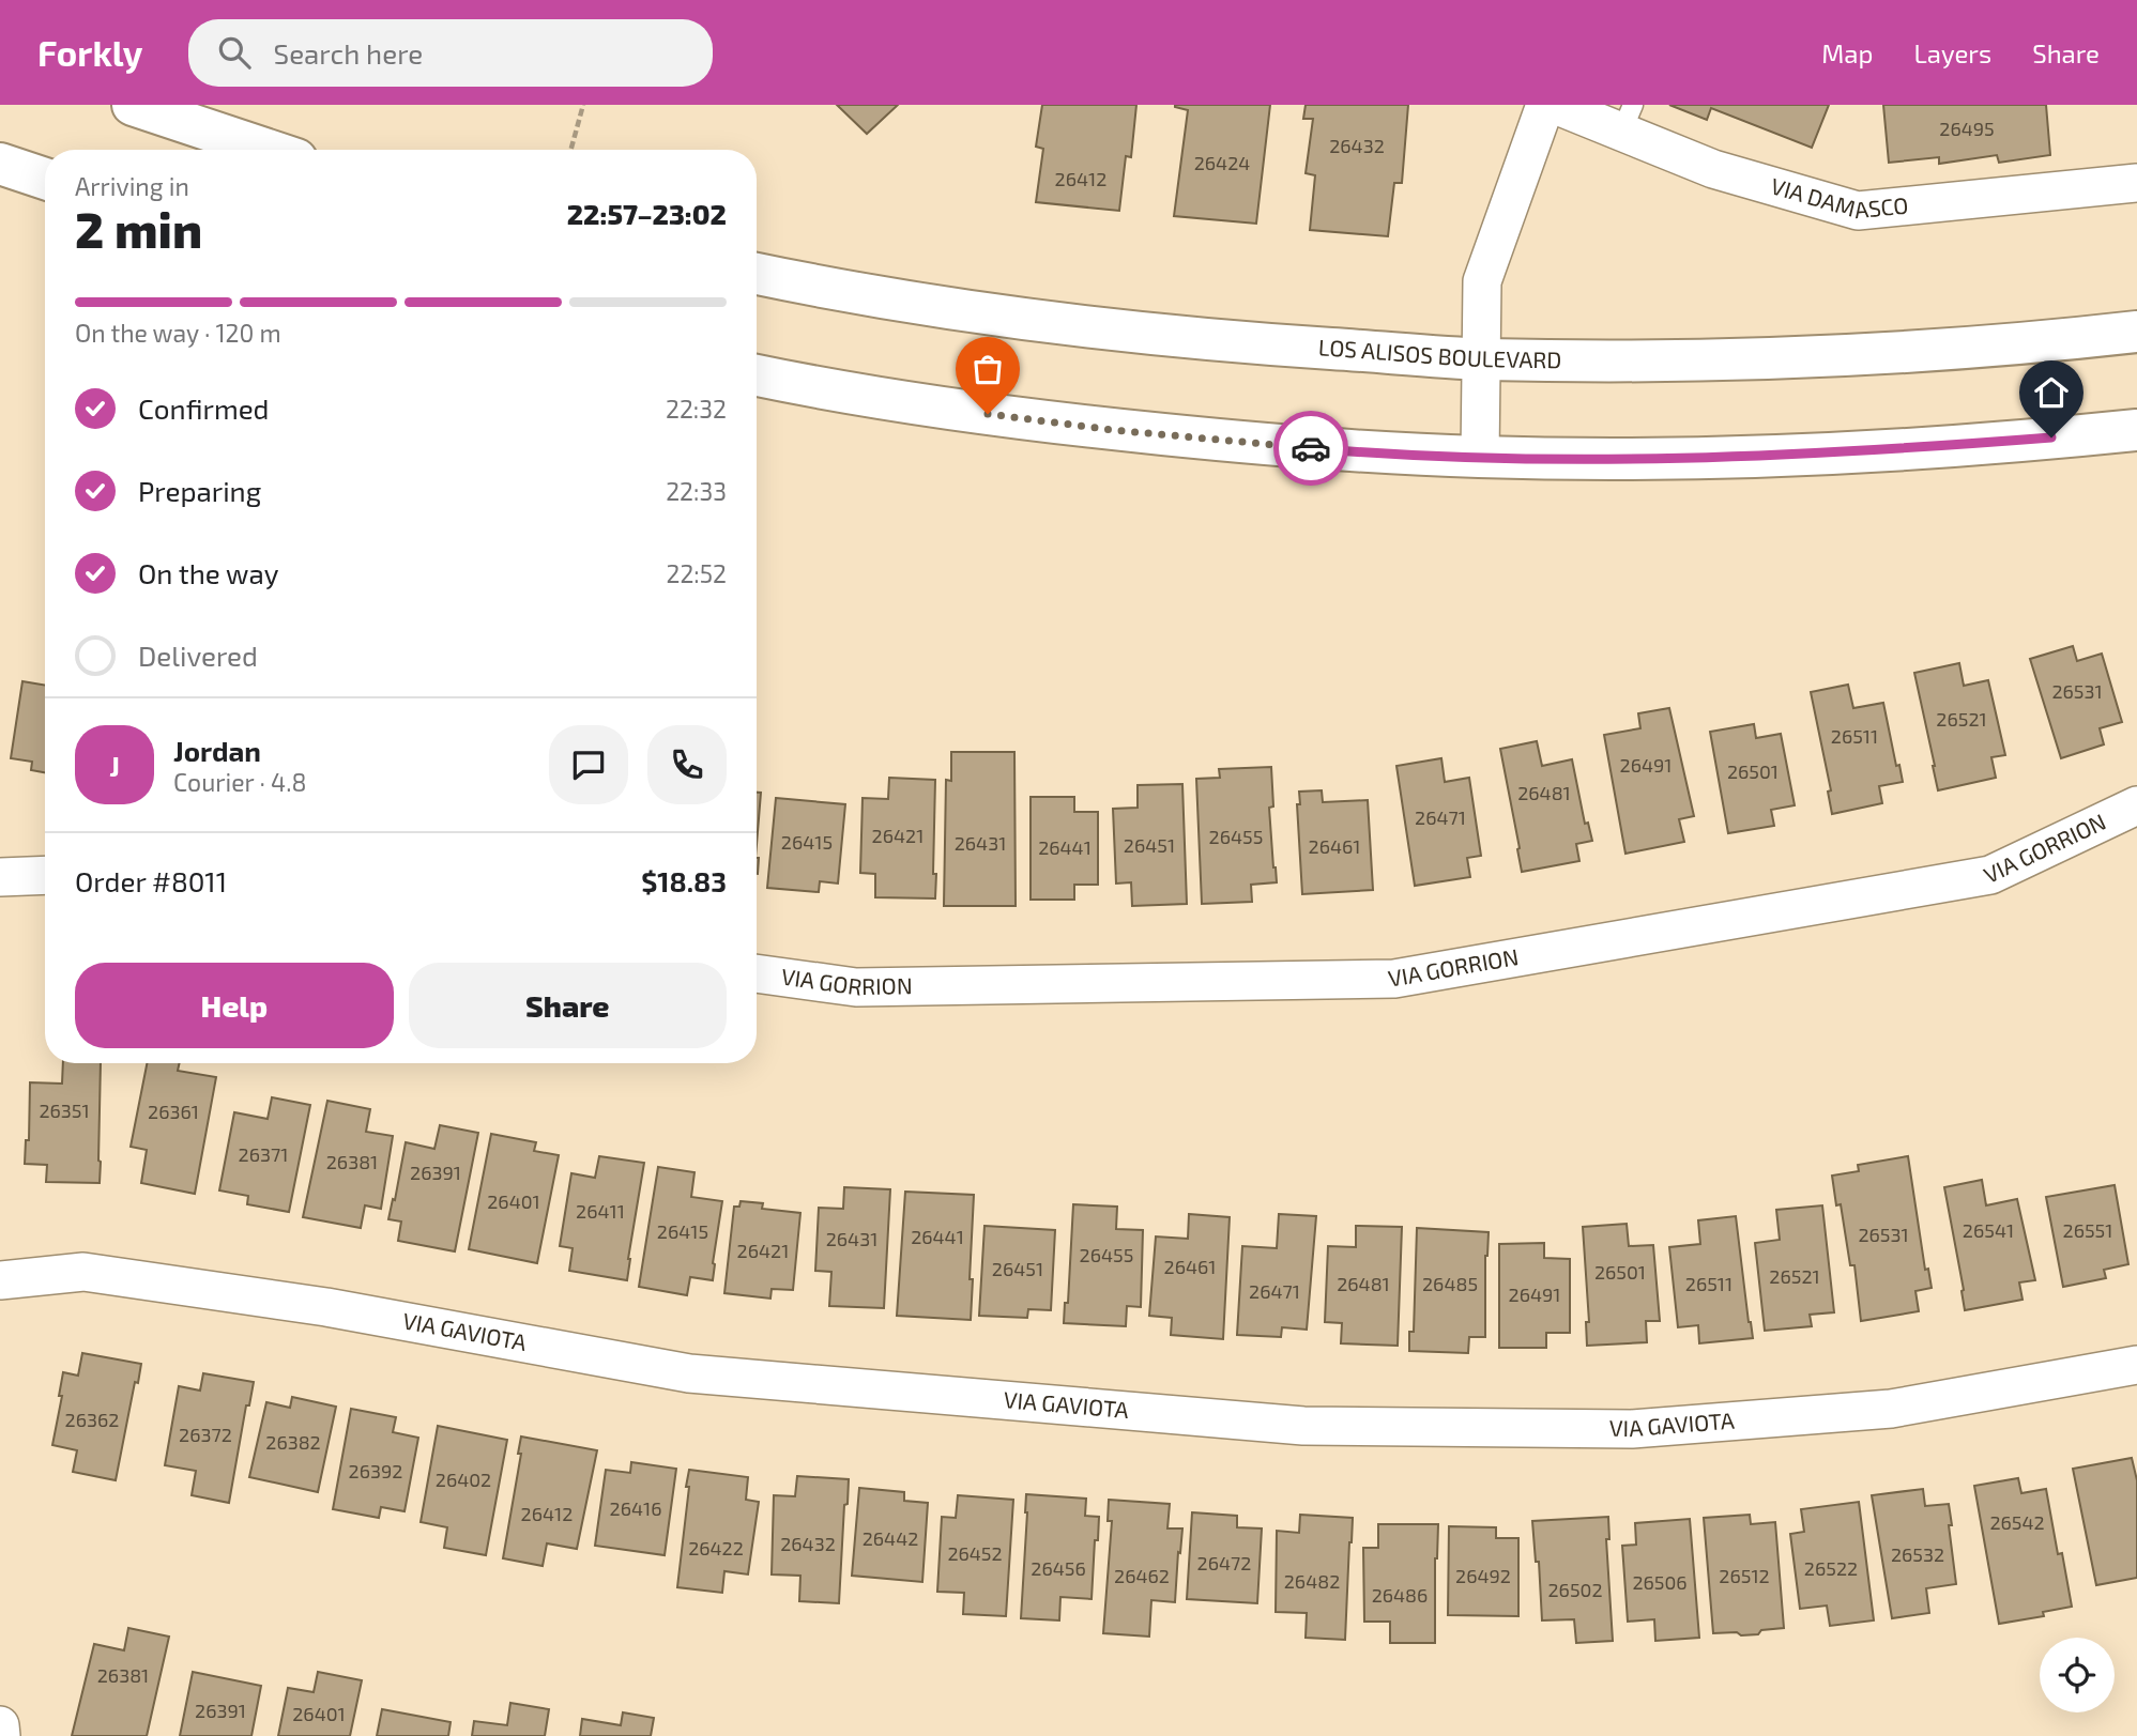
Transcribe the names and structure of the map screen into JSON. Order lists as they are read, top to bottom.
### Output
{
  "streets": {
    "main road": ["LOS ALISOS BOULEVARD"],
    "street": ["VIA DAMASCO", "VIA GORRION", "VIA GAVIOTA"]
  },
  "house_numbers": [
    "26495",
    "26432",
    "26424",
    "26412",
    "26531",
    "26521",
    "26511",
    "26491",
    "26501",
    "26481",
    "26471",
    "26421",
    "26455",
    "26415",
    "26431",
    "26451",
    "26461",
    "26441",
    "26351",
    "26361",
    "26371",
    "26381",
    "26391",
    "26401",
    "26411",
    "26541",
    "26551",
    "26415",
    "26531",
    "26441",
    "26431",
    "26421",
    "26455",
    "26461",
    "26451",
    "26501",
    "26521",
    "26481",
    "26485",
    "26511",
    "26471",
    "26491",
    "26362",
    "26372",
    "26382",
    "26392",
    "26402",
    "26416",
    "26412",
    "26542",
    "26442",
    "26432",
    "26422",
    "26452",
    "26532",
    "26472",
    "26456",
    "26522",
    "26462",
    "26492",
    "26512",
    "26482",
    "26506",
    "26502",
    "26486",
    "26381",
    "26391",
    "26401"
  ],
  "page": {
    "header": "Forkly",
    "search": "Search here",
    "nav": ["Map", "Layers", "Share"],
    "heading": ["2 min", "Arriving in", "22:57–23:02"],
    "panel": [
      "Jordan",
      "Courier · 4.8",
      "Order #8011",
      "$18.83"
    ],
    "bar": "On the way · 120 m",
    "list": [
      ["Confirmed", "22:32"],
      ["Preparing", "22:33"],
      ["On the way", "22:52"],
      "Delivered"
    ],
    "round": "J",
    "buttons": ["Help", "Share"]
  }
}
